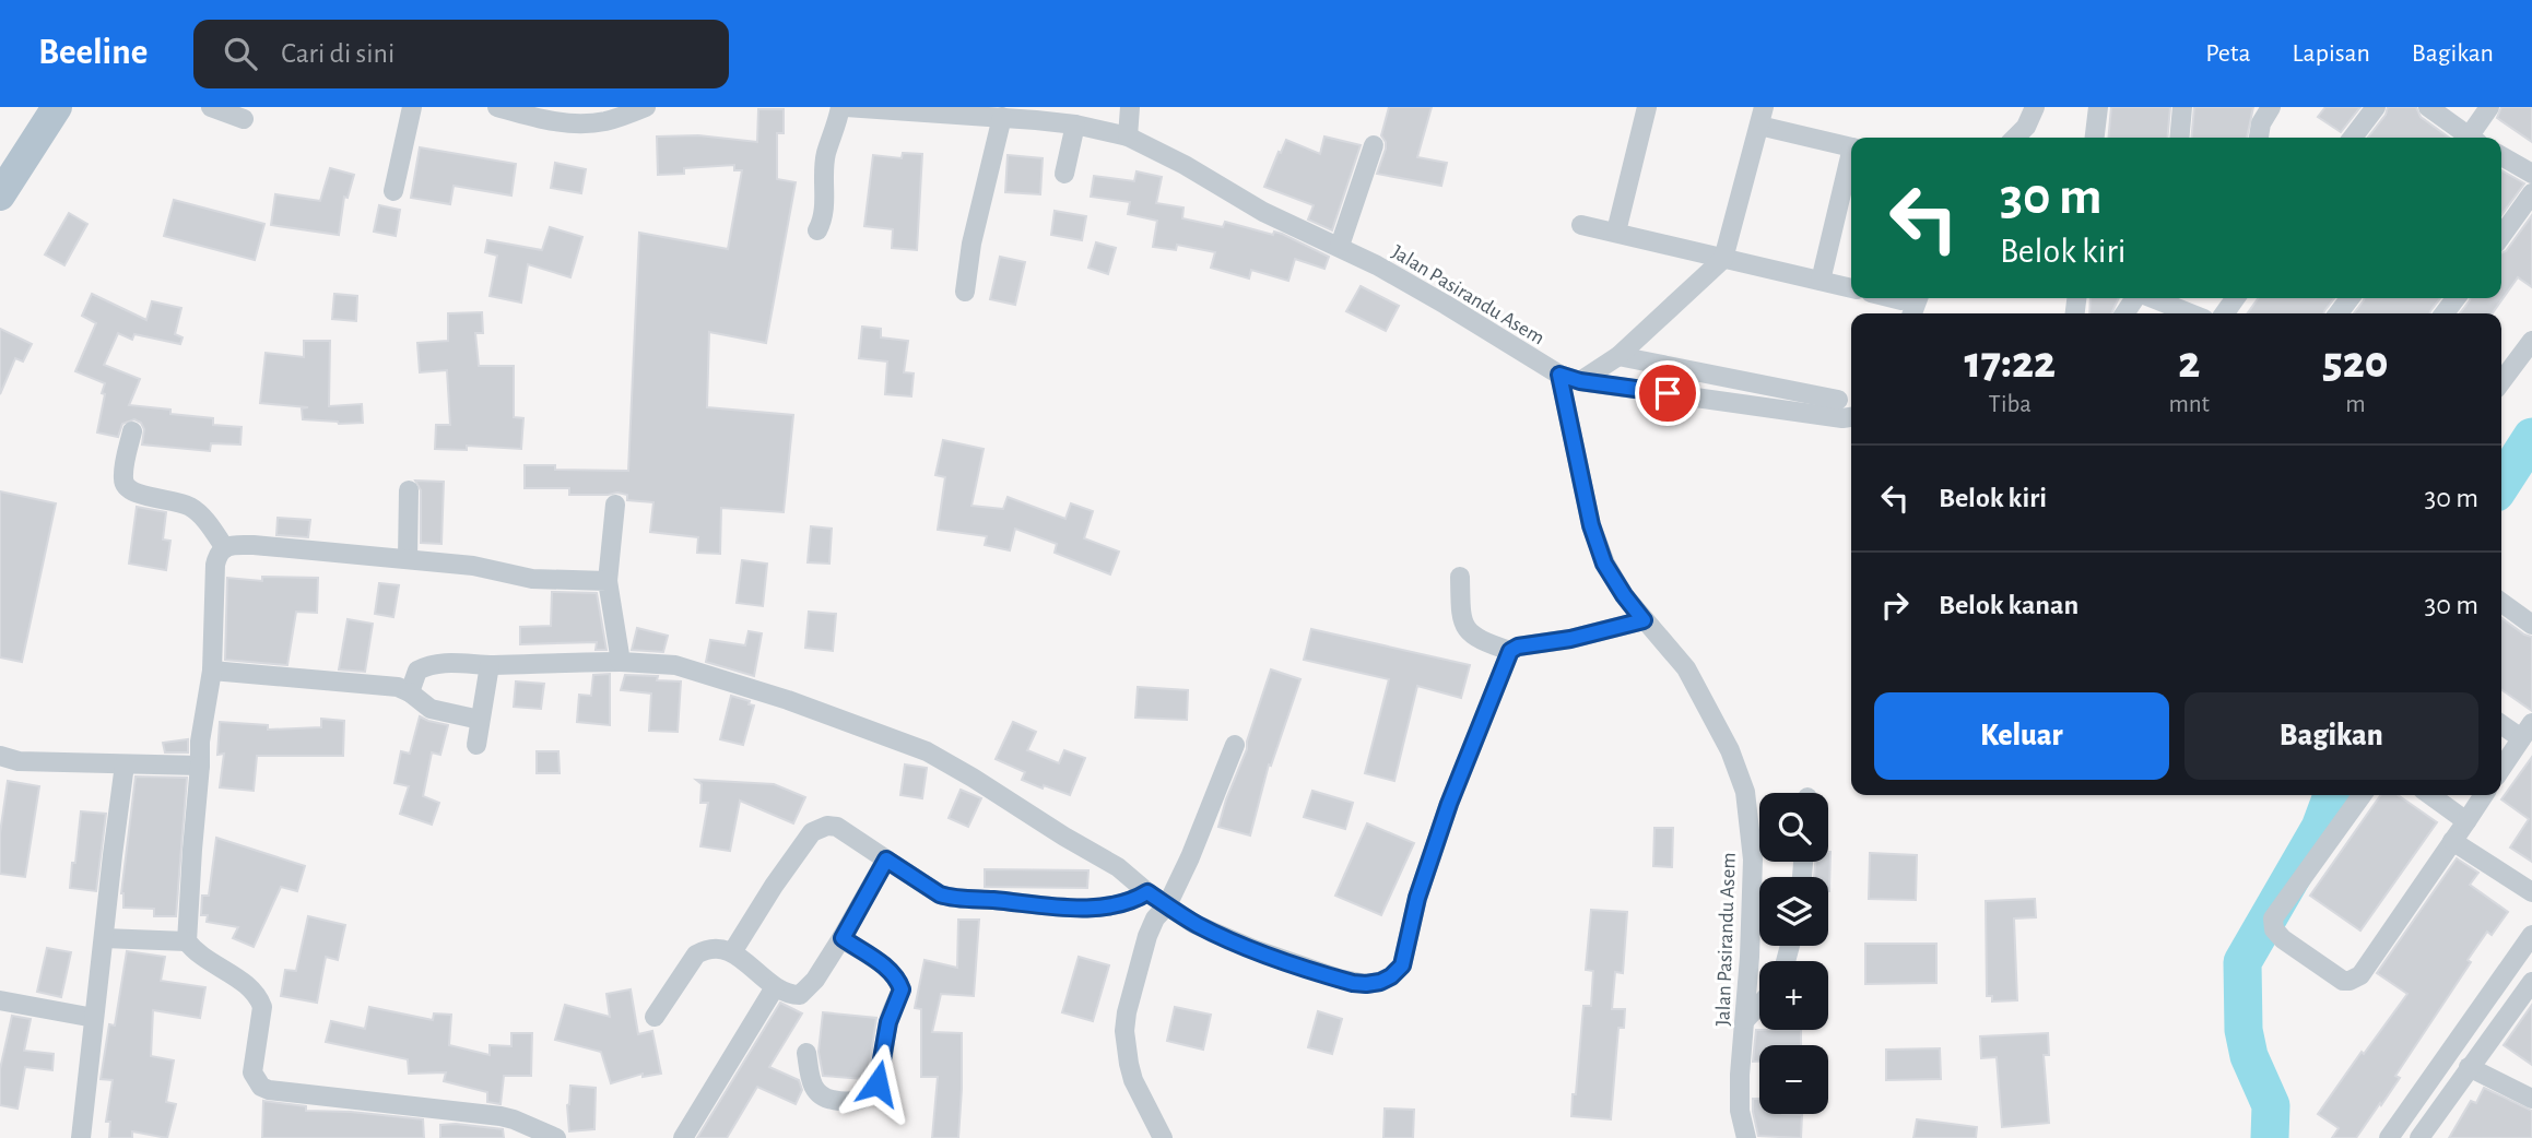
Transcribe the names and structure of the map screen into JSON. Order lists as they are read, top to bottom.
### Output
{
  "streets": {
    "street": ["Jalan Pasirandu Asem"]
  },
  "page": {
    "header": "Beeline",
    "search": "Cari di sini",
    "nav": ["Peta", "Lapisan", "Bagikan"],
    "turn": ["30 m", "Belok kiri"],
    "eta": [
      "17:22",
      "Tiba",
      "2",
      "mnt",
      "520",
      "m"
    ],
    "list": [
      {
        "name": "Belok kiri",
        "value": "30 m"
      },
      {
        "name": "Belok kanan",
        "value": "30 m"
      }
    ],
    "buttons": ["Keluar", "Bagikan"],
    "map_buttons": ["+", "−"]
  }
}
